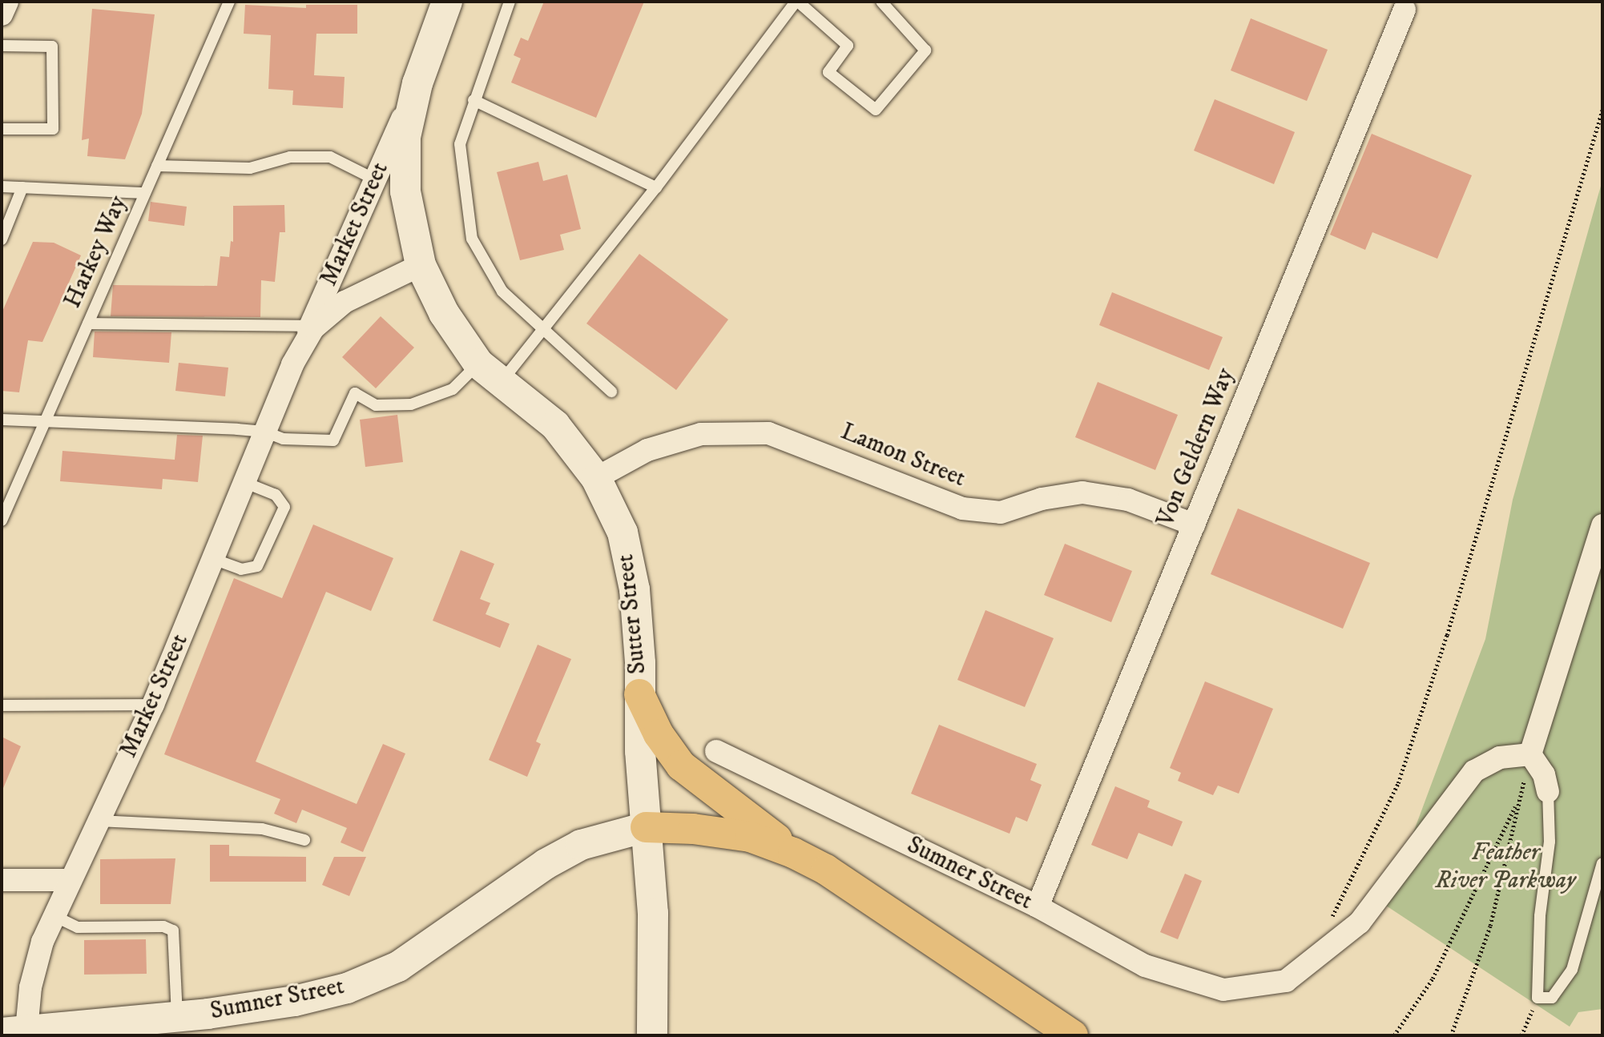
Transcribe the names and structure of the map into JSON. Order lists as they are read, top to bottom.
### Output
{
  "streets": {
    "main road": ["Market Street", "Sutter Street", "Sumner Street"],
    "street": ["Von Geldern Way", "Lamon Street"],
    "lane": ["Harkey Way"]
  },
  "crossings": [
    ["Market Street", "Sutter Street"],
    ["Market Street", "Sumner Street"],
    ["Von Geldern Way", "Lamon Street"],
    ["Von Geldern Way", "Sumner Street"],
    ["Lamon Street", "Sutter Street"],
    ["Sutter Street", "Sumner Street"]
  ],
  "parks": ["Feather River Parkway"]
}
